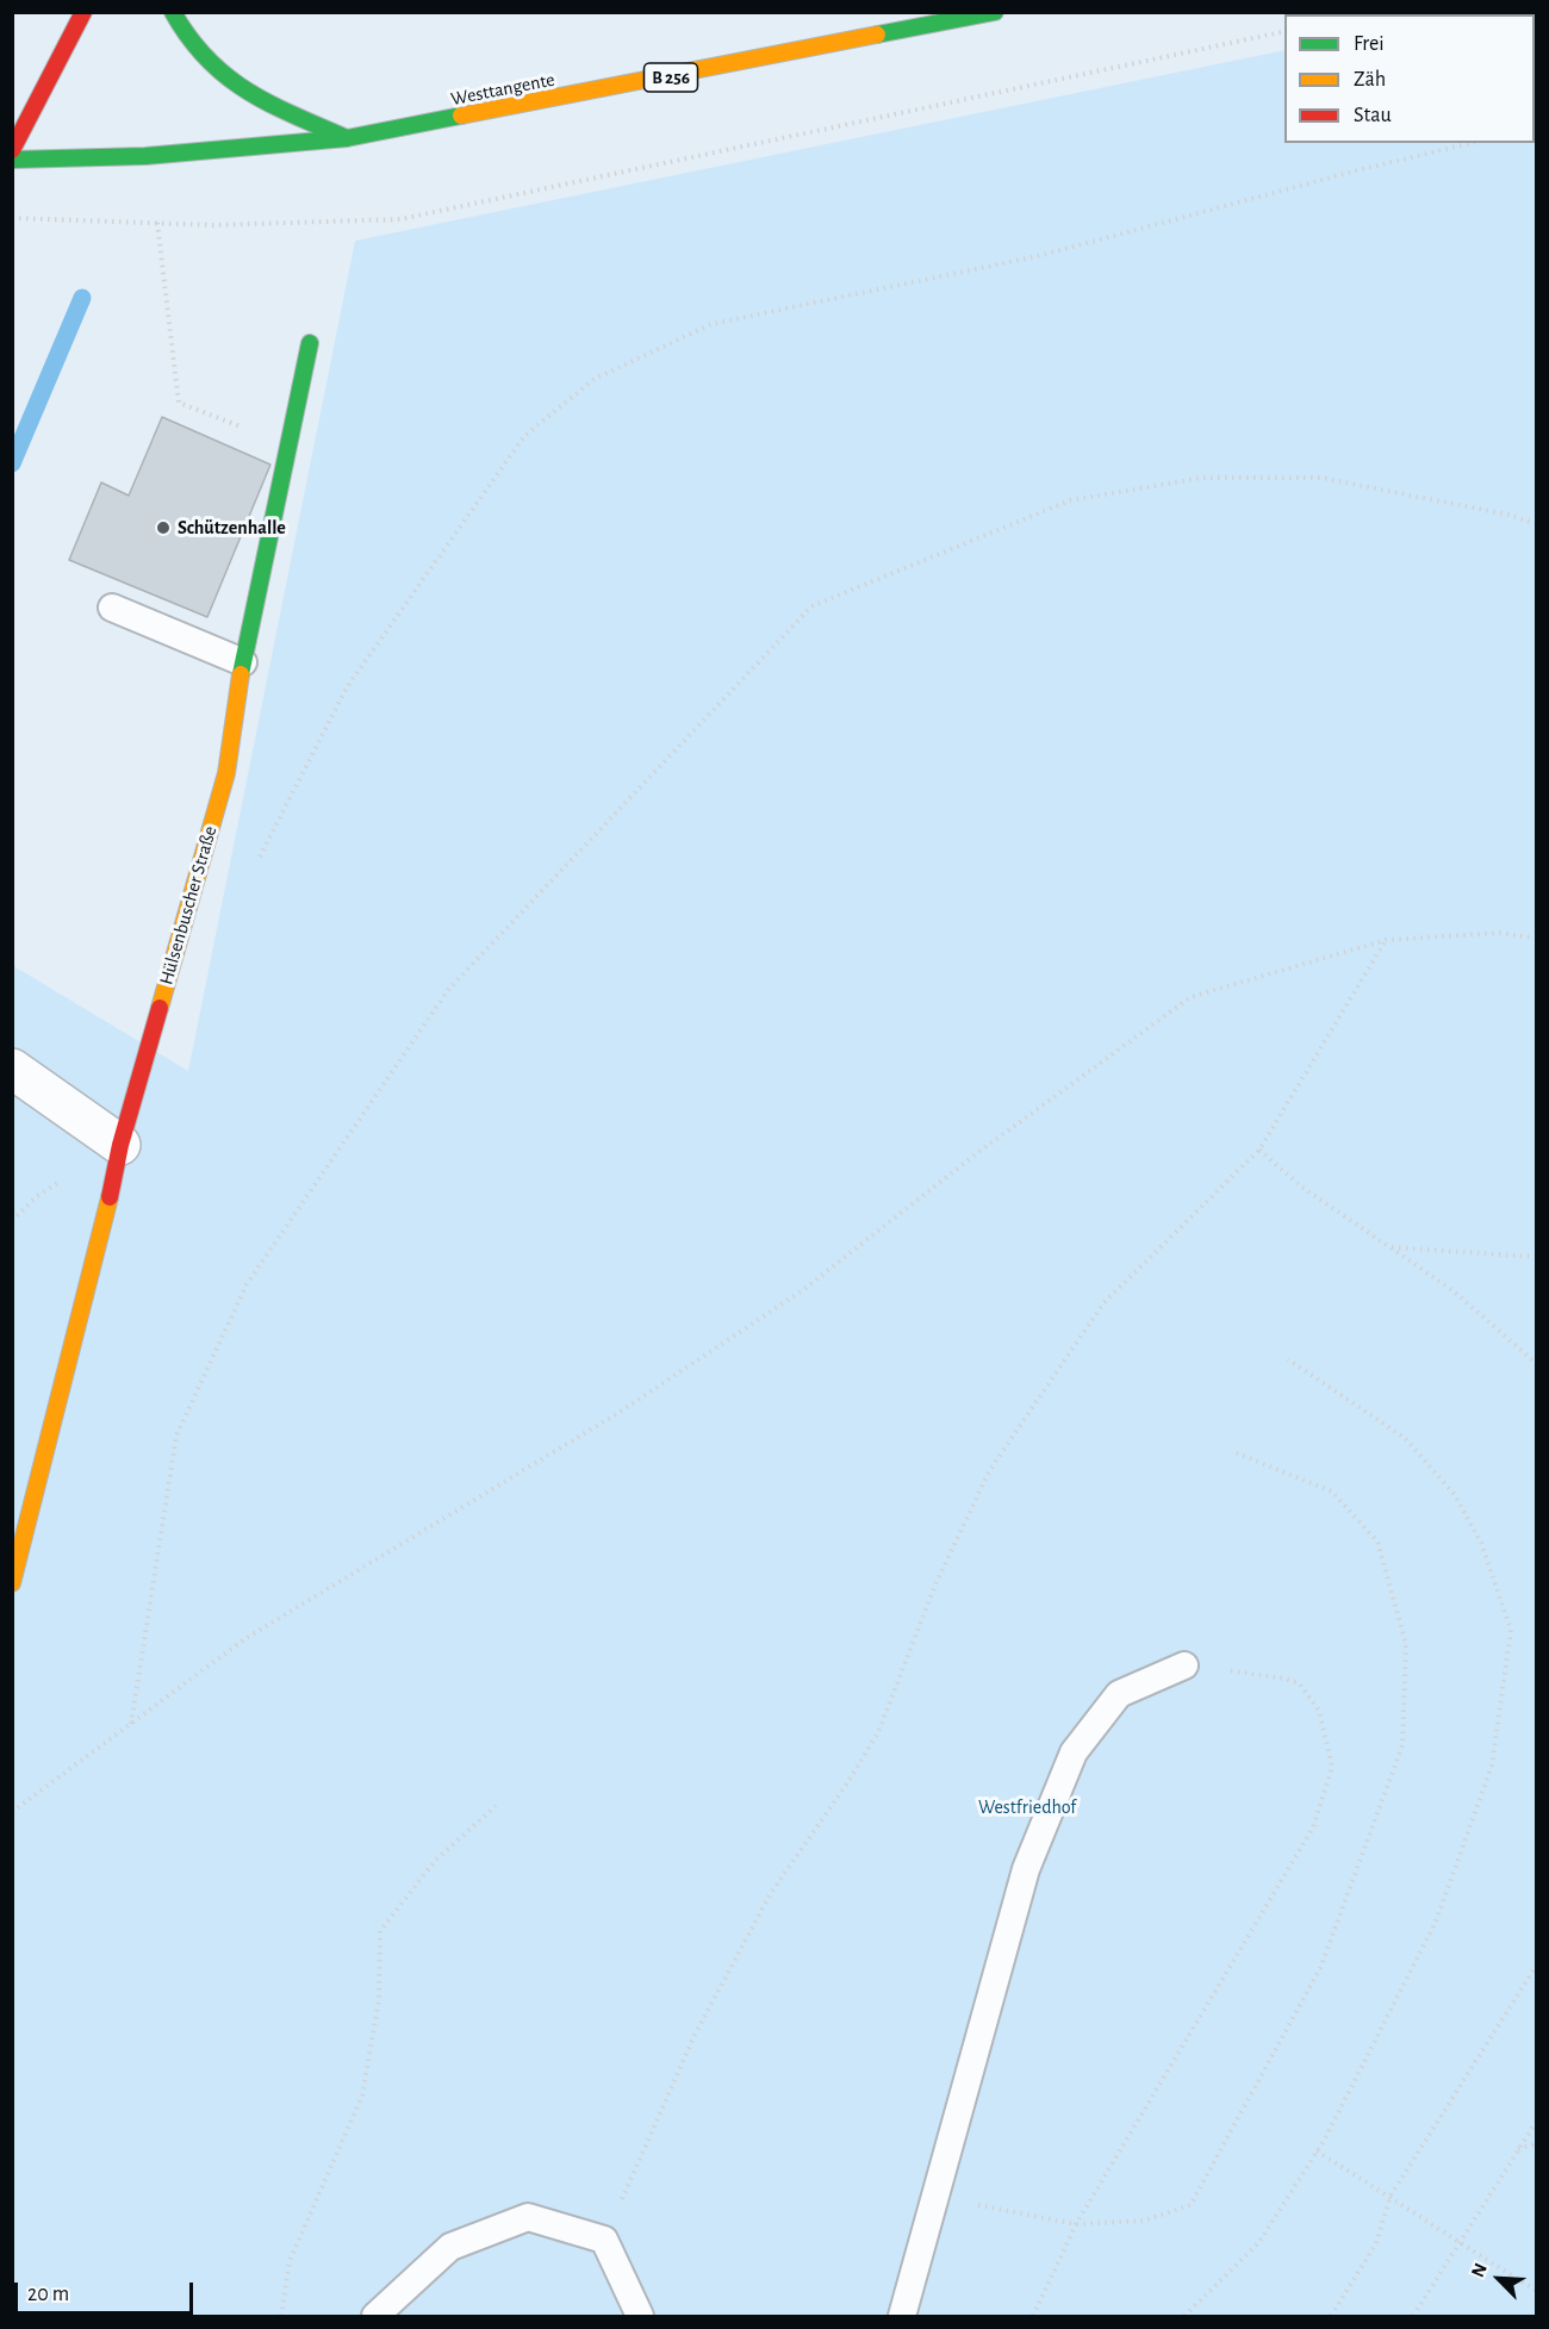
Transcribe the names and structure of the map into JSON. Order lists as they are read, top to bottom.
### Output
{
  "streets": {
    "street": ["B 256", "Westtangente", "Hülsenbuscher Straße"]
  },
  "parks": ["Westfriedhof"],
  "places": ["Schützenhalle"],
  "legend": ["Frei", "Zäh", "Stau"],
  "scale_bar": "20 m",
  "north": "top left"
}
